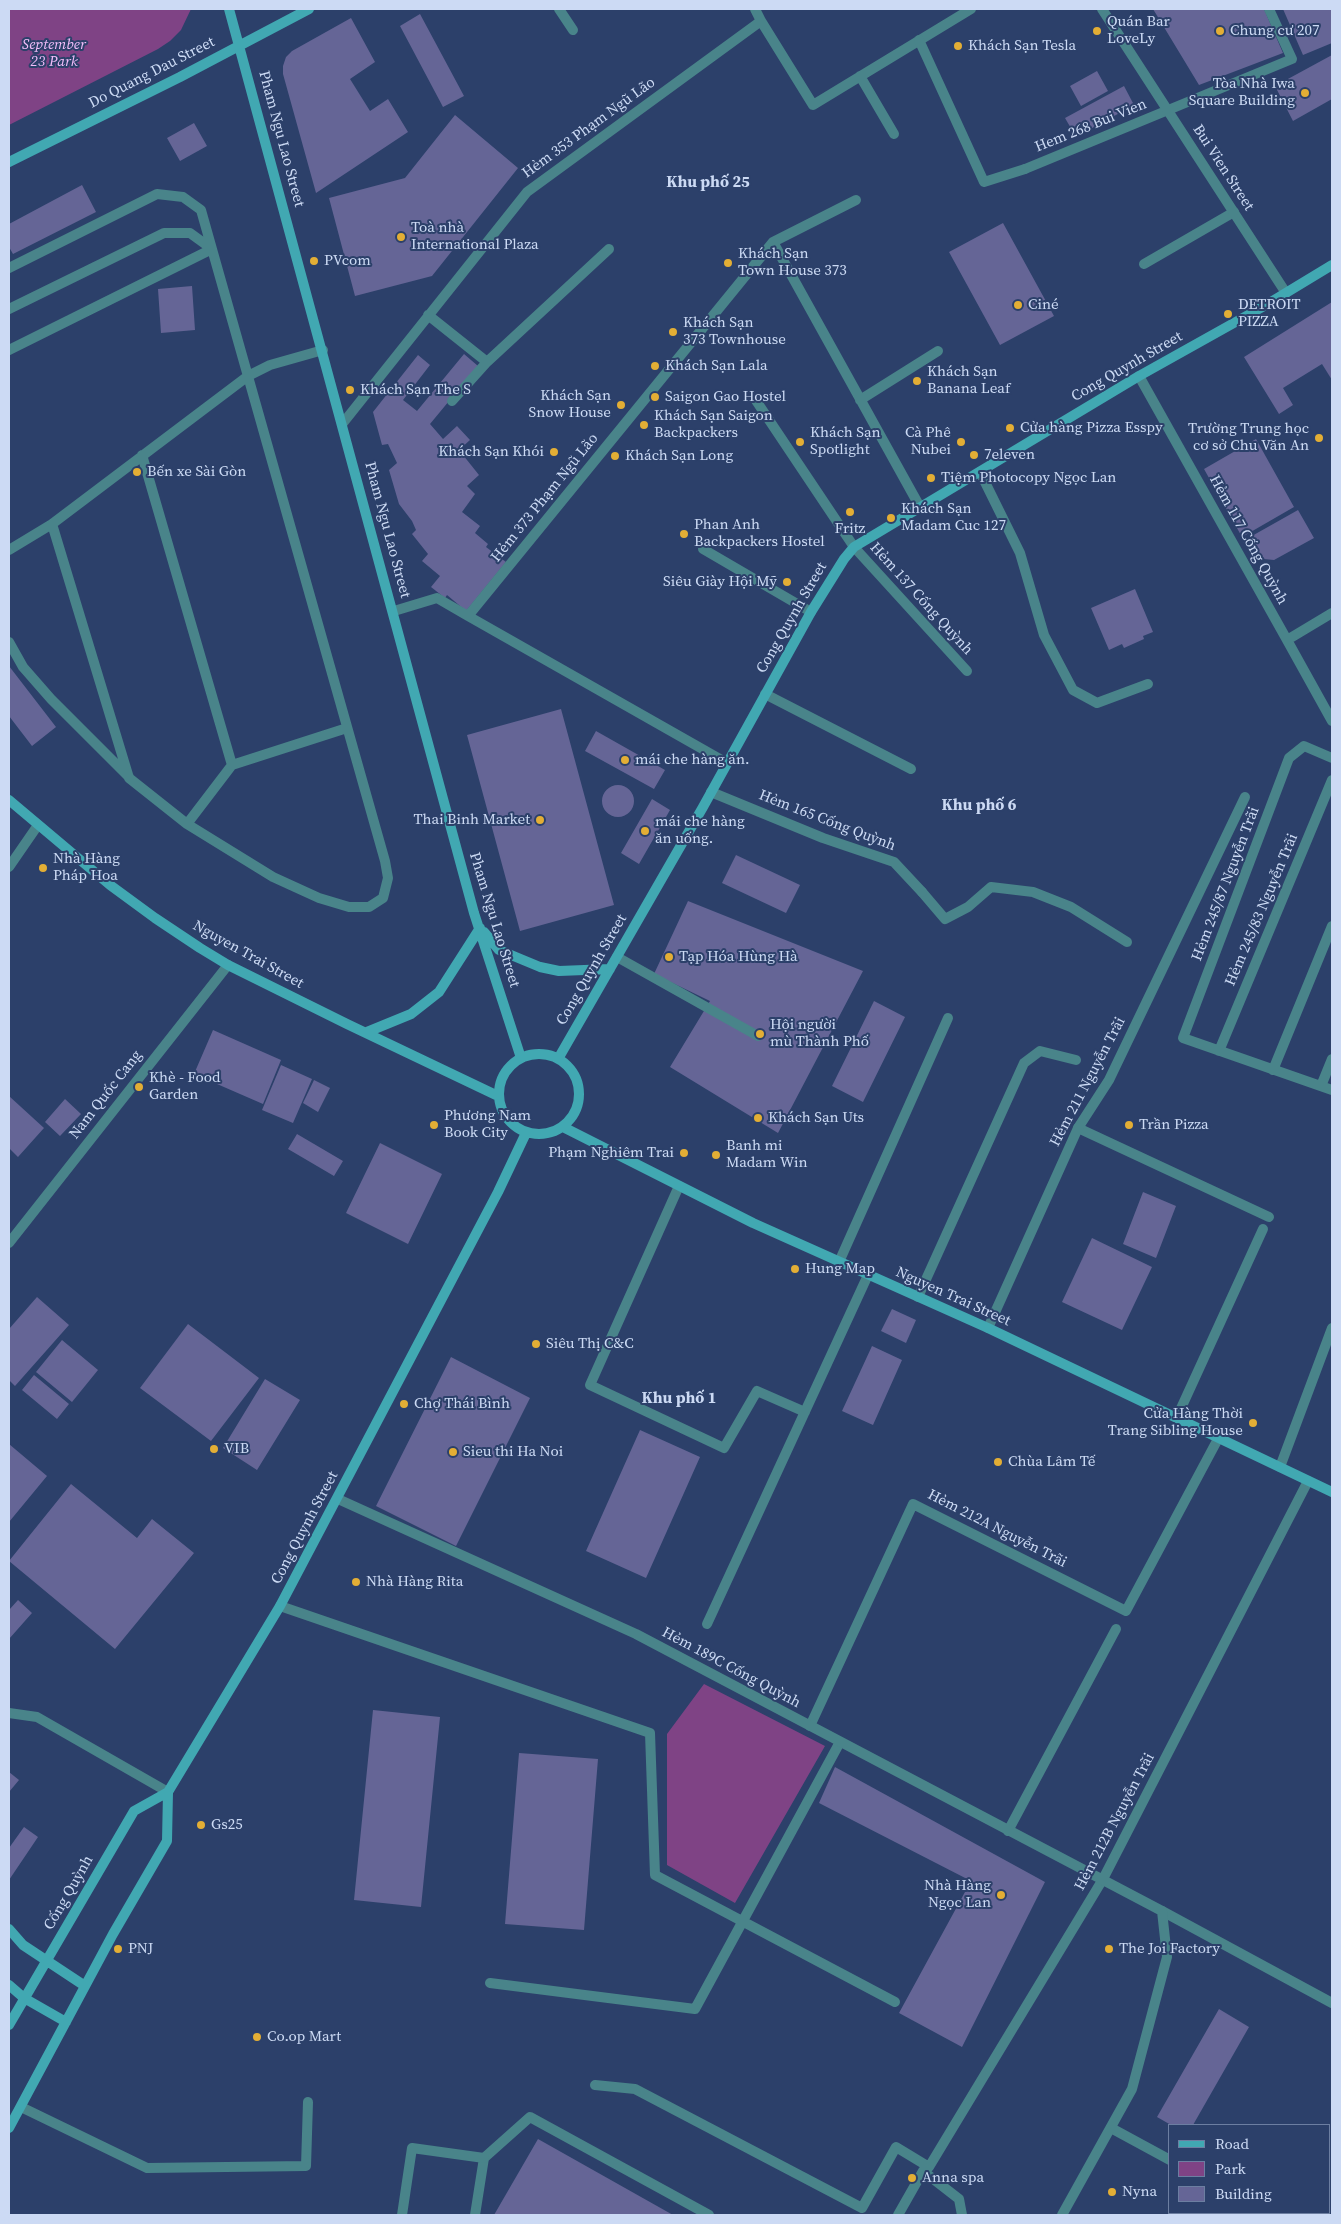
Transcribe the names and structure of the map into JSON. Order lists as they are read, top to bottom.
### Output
{
  "streets": {
    "main road": [
      "Do Quang Dau Street",
      "Pham Ngu Lao Street",
      "Cong Quynh Street",
      "Nguyen Trai Street",
      "Cống Quỳnh"
    ],
    "street": [
      "Hem 268 Bui Vien",
      "Hẻm 353 Phạm Ngũ Lão",
      "Bui Vien Street",
      "Hẻm 373 Phạm Ngũ Lão",
      "Hẻm 117 Cống Quỳnh",
      "Hẻm 137 Cống Quỳnh",
      "Hẻm 165 Cống Quỳnh",
      "Hẻm 245/87 Nguyễn Trãi",
      "Hẻm 245/83 Nguyễn Trãi",
      "Hẻm 211 Nguyễn Trãi",
      "Nam Quốc Cang",
      "Hẻm 212A Nguyễn Trãi",
      "Hẻm 189C Cống Quỳnh",
      "Hẻm 212B Nguyễn Trãi"
    ]
  },
  "crossings": [
    ["Do Quang Dau Street", "Pham Ngu Lao Street"],
    ["Hem 268 Bui Vien", "Bui Vien Street"],
    ["Hẻm 353 Phạm Ngũ Lão", "Pham Ngu Lao Street"],
    ["Pham Ngu Lao Street", "Cong Quynh Street"],
    ["Pham Ngu Lao Street", "Nguyen Trai Street"],
    ["Bui Vien Street", "Cong Quynh Street"],
    ["Cong Quynh Street", "Hẻm 117 Cống Quỳnh"],
    ["Cong Quynh Street", "Hẻm 137 Cống Quỳnh"],
    ["Cong Quynh Street", "Hẻm 165 Cống Quỳnh"],
    ["Cong Quynh Street", "Nguyen Trai Street"],
    ["Cong Quynh Street", "Hẻm 189C Cống Quỳnh"],
    ["Cong Quynh Street", "Cống Quỳnh"],
    ["Hẻm 245/87 Nguyễn Trãi", "Hẻm 245/83 Nguyễn Trãi"],
    ["Nguyen Trai Street", "Hẻm 211 Nguyễn Trãi"],
    ["Nguyen Trai Street", "Nam Quốc Cang"],
    ["Nguyen Trai Street", "Hẻm 212A Nguyễn Trãi"],
    ["Nguyen Trai Street", "Hẻm 212B Nguyễn Trãi"],
    ["Hẻm 212A Nguyễn Trãi", "Hẻm 189C Cống Quỳnh"],
    ["Hẻm 189C Cống Quỳnh", "Hẻm 212B Nguyễn Trãi"]
  ],
  "districts": ["Khu phố 25", "Khu phố 6", "Khu phố 1"],
  "parks": ["September 23 Park"],
  "places": [
    "Quán Bar LoveLy",
    "Chung cư 207",
    "Khách Sạn Tesla",
    "Tòa Nhà Iwa Square Building",
    "Toà nhà International Plaza",
    "PVcom",
    "Khách Sạn Town House 373",
    "Ciné",
    "DETROIT PIZZA",
    "Khách Sạn 373 Townhouse",
    "Khách Sạn Lala",
    "Khách Sạn Banana Leaf",
    "Khách Sạn The S",
    "Saigon Gao Hostel",
    "Khách Sạn Snow House",
    "Khách Sạn Saigon Backpackers",
    "Cửa hàng Pizza Esspy",
    "Trường Trung học cơ sở Chu Văn An",
    "Khách Sạn Spotlight",
    "Cà Phê Nubei",
    "Khách Sạn Khói",
    "7eleven",
    "Khách Sạn Long",
    "Bến xe Sài Gòn",
    "Tiệm Photocopy Ngọc Lan",
    "Fritz",
    "Khách Sạn Madam Cuc 127",
    "Phan Anh Backpackers Hostel",
    "Siêu Giày Hội Mỹ",
    "mái che hàng ăn.",
    "Thai Binh Market",
    "mái che hàng ăn uống.",
    "Nhà Hàng Pháp Hoa",
    "Tạp Hóa Hùng Hà",
    "Hội người mù Thành Phố",
    "Khè - Food Garden",
    "Khách Sạn Uts",
    "Phương Nam Book City",
    "Trần Pizza",
    "Phạm Nghiêm Trai",
    "Banh mi Madam Win",
    "Hung Map",
    "Siêu Thị C&C",
    "Chợ Thái Bình",
    "Cửa Hàng Thời Trang Sibling House",
    "VIB",
    "Sieu thi Ha Noi",
    "Chùa Lâm Tế",
    "Nhà Hàng Rita",
    "Gs25",
    "Nhà Hàng Ngọc Lan",
    "PNJ",
    "The Joi Factory",
    "Co.op Mart",
    "Anna spa",
    "Nyna"
  ],
  "legend": ["Road", "Park", "Building"]
}
